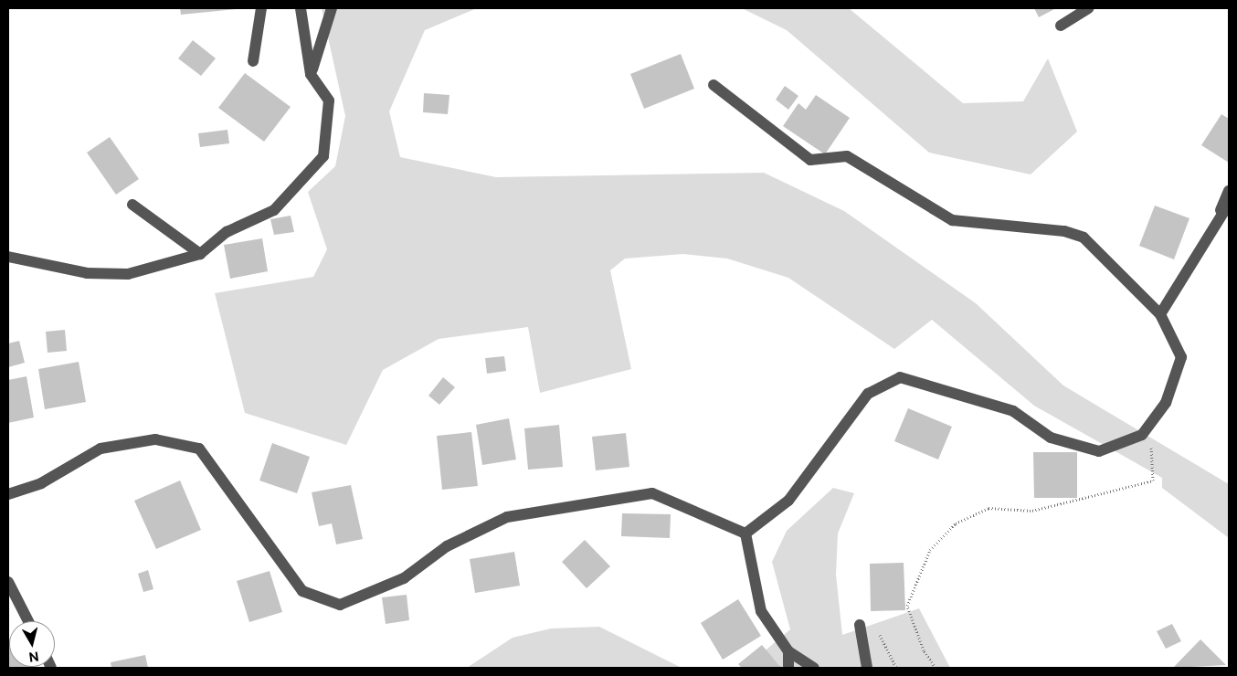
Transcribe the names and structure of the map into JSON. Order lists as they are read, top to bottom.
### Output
{
  "north": "bottom"
}
